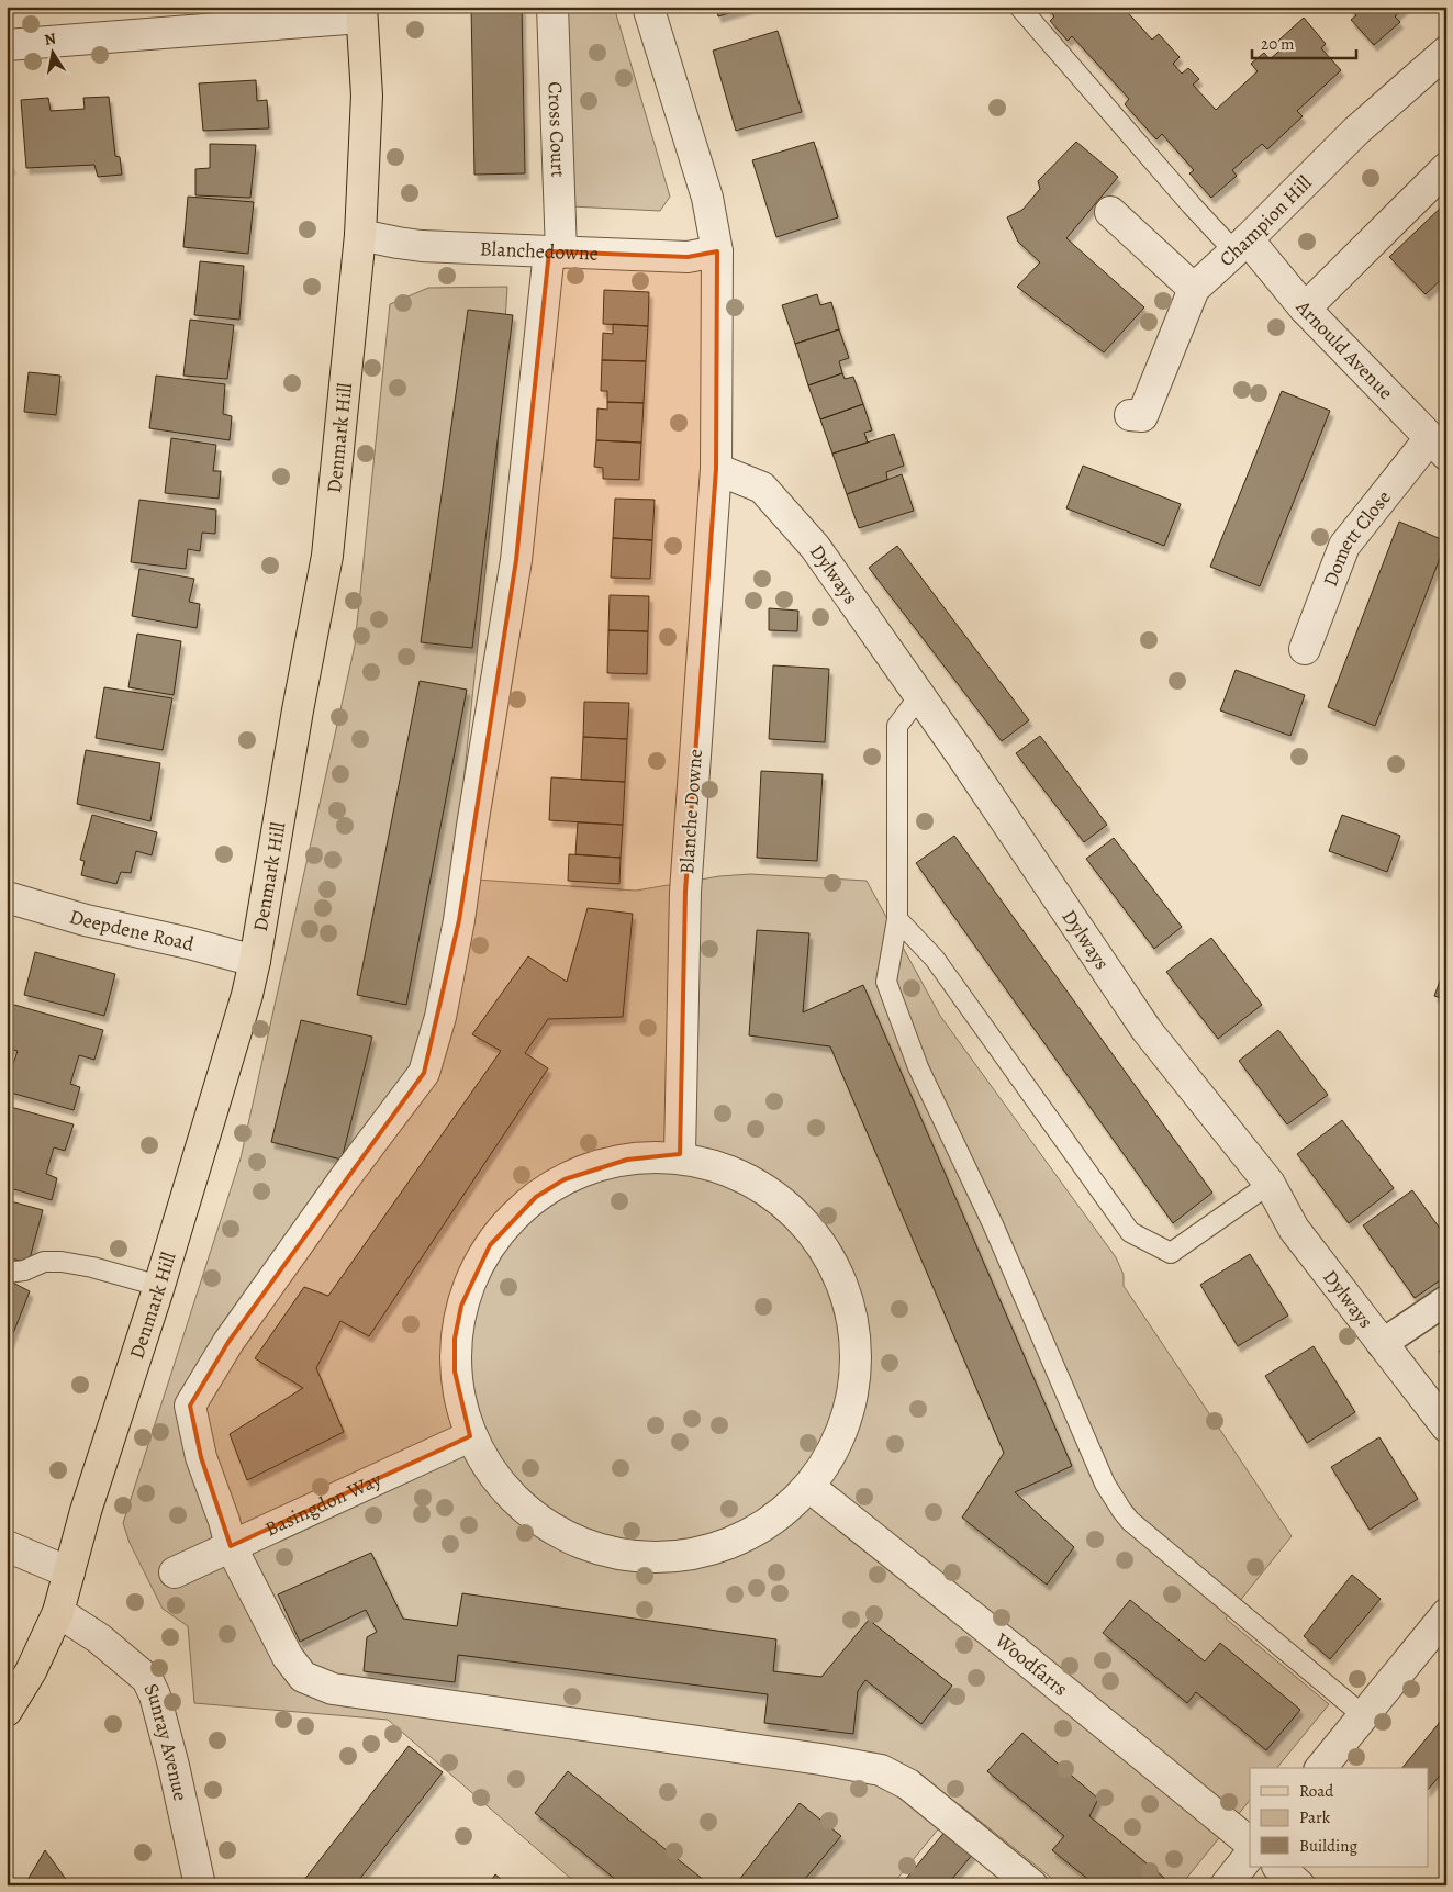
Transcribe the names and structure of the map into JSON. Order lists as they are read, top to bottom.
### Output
{
  "streets": {
    "main road": ["Denmark Hill"],
    "street": [
      "Cross Court",
      "Champion Hill",
      "Blanchedowne",
      "Arnould Avenue",
      "Domett Close",
      "Dylways",
      "Blanche Downe",
      "Deepdene Road",
      "Basingdon Way",
      "Woodfarrs",
      "Sunray Avenue"
    ]
  },
  "crossings": [
    ["Cross Court", "Blanchedowne"],
    ["Cross Court", "Basingdon Way"],
    ["Champion Hill", "Arnould Avenue"],
    ["Blanchedowne", "Denmark Hill"],
    ["Arnould Avenue", "Domett Close"],
    ["Denmark Hill", "Deepdene Road"],
    ["Denmark Hill", "Sunray Avenue"],
    ["Dylways", "Blanche Downe"]
  ],
  "legend": ["Road", "Park", "Building"],
  "scale_bar": "20 m",
  "north": "top"
}
